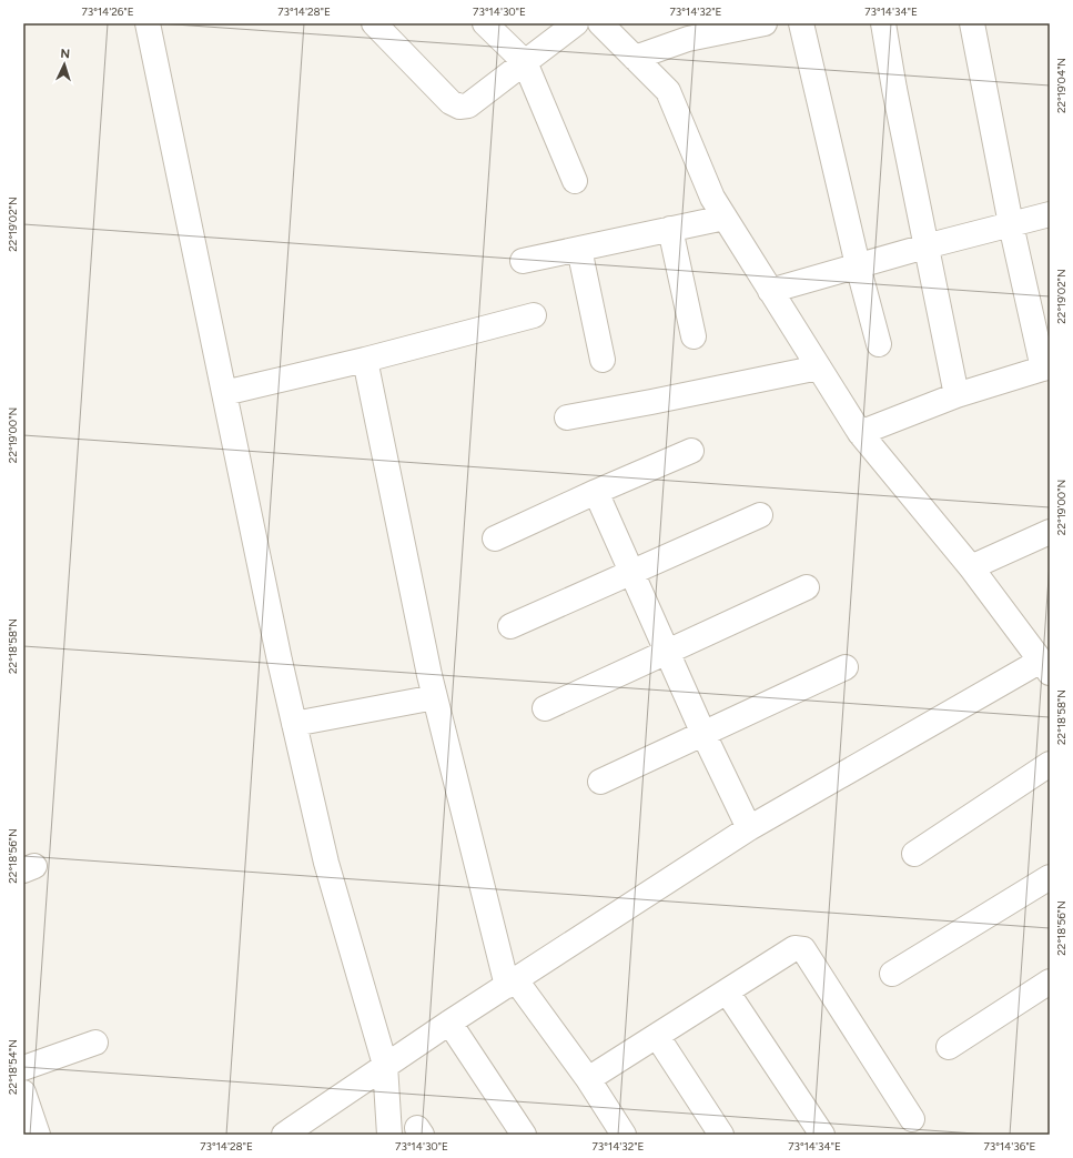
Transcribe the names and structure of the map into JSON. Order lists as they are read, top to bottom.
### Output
{
  "north": "top",
  "coordinates": [
    "73°14'26\"E",
    "73°14'28\"E",
    "73°14'30\"E",
    "73°14'32\"E",
    "73°14'34\"E",
    "22°19'04\"N",
    "22°19'02\"N",
    "22°19'00\"N",
    "22°18'58\"N",
    "22°18'56\"N",
    "22°18'54\"N",
    "73°14'36\"E"
  ]
}
